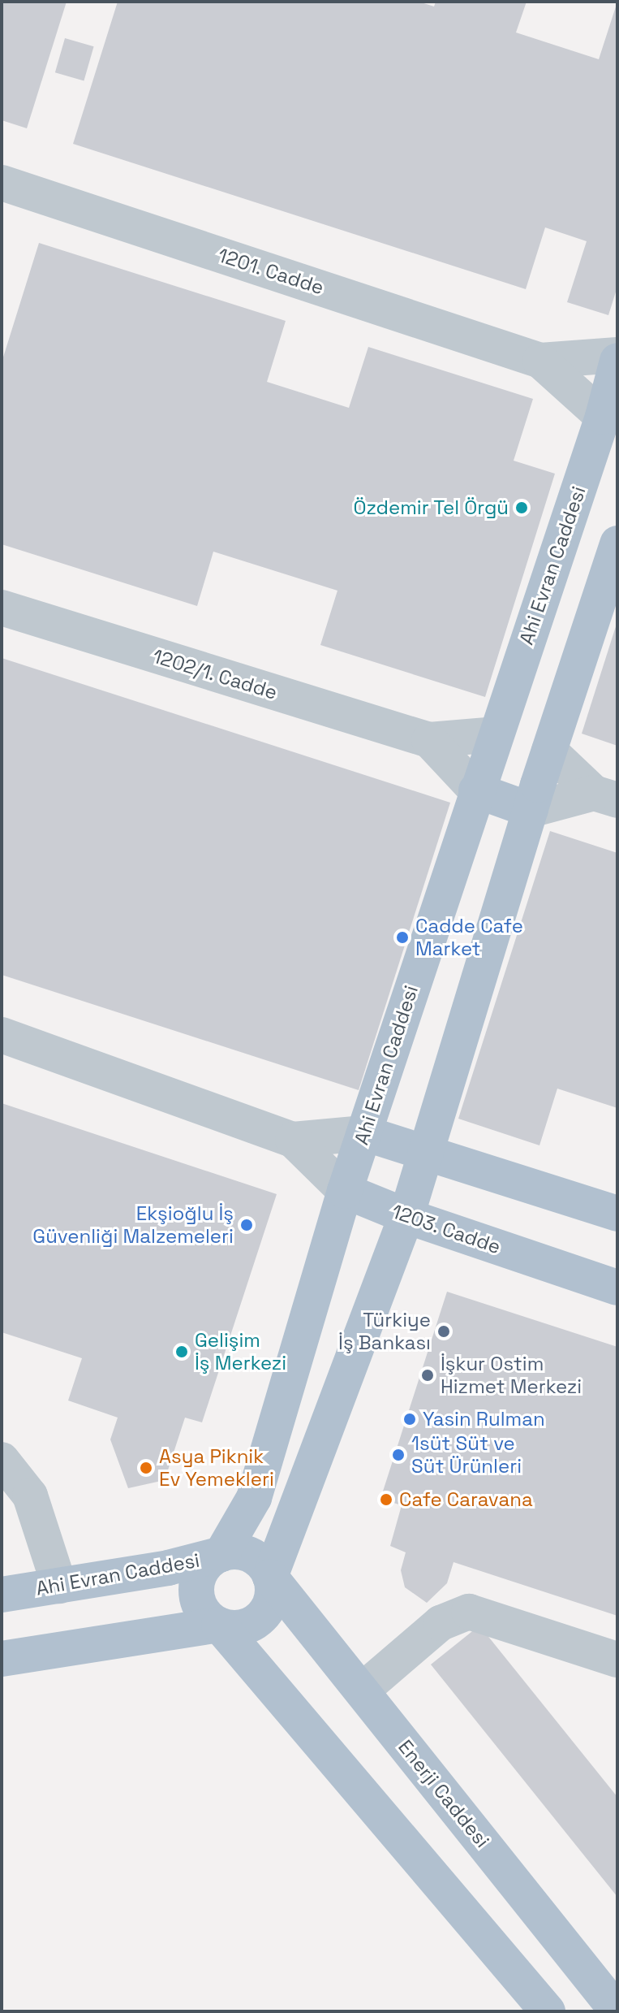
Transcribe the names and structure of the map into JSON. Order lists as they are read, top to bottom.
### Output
{
  "streets": {
    "main road": [
      "Ahi Evran Caddesi",
      "1202/1. Cadde",
      "1203. Cadde",
      "Enerji Caddesi"
    ],
    "street": ["1201. Cadde"]
  },
  "crossings": [
    ["1201. Cadde", "Ahi Evran Caddesi"],
    ["Ahi Evran Caddesi", "1202/1. Cadde"],
    ["Ahi Evran Caddesi", "1203. Cadde"],
    ["Ahi Evran Caddesi", "Enerji Caddesi"]
  ],
  "places": [
    "Özdemir Tel Örgü",
    "Cadde Cafe Market",
    "Ekşioğlu İş Güvenliği Malzemeleri",
    "Türkiye İş Bankası",
    "Gelişim İş Merkezi",
    "İşkur Ostim Hizmet Merkezi",
    "Yasin Rulman",
    "1süt Süt ve Süt Ürünleri",
    "Asya Piknik Ev Yemekleri",
    "Cafe Caravana"
  ]
}
